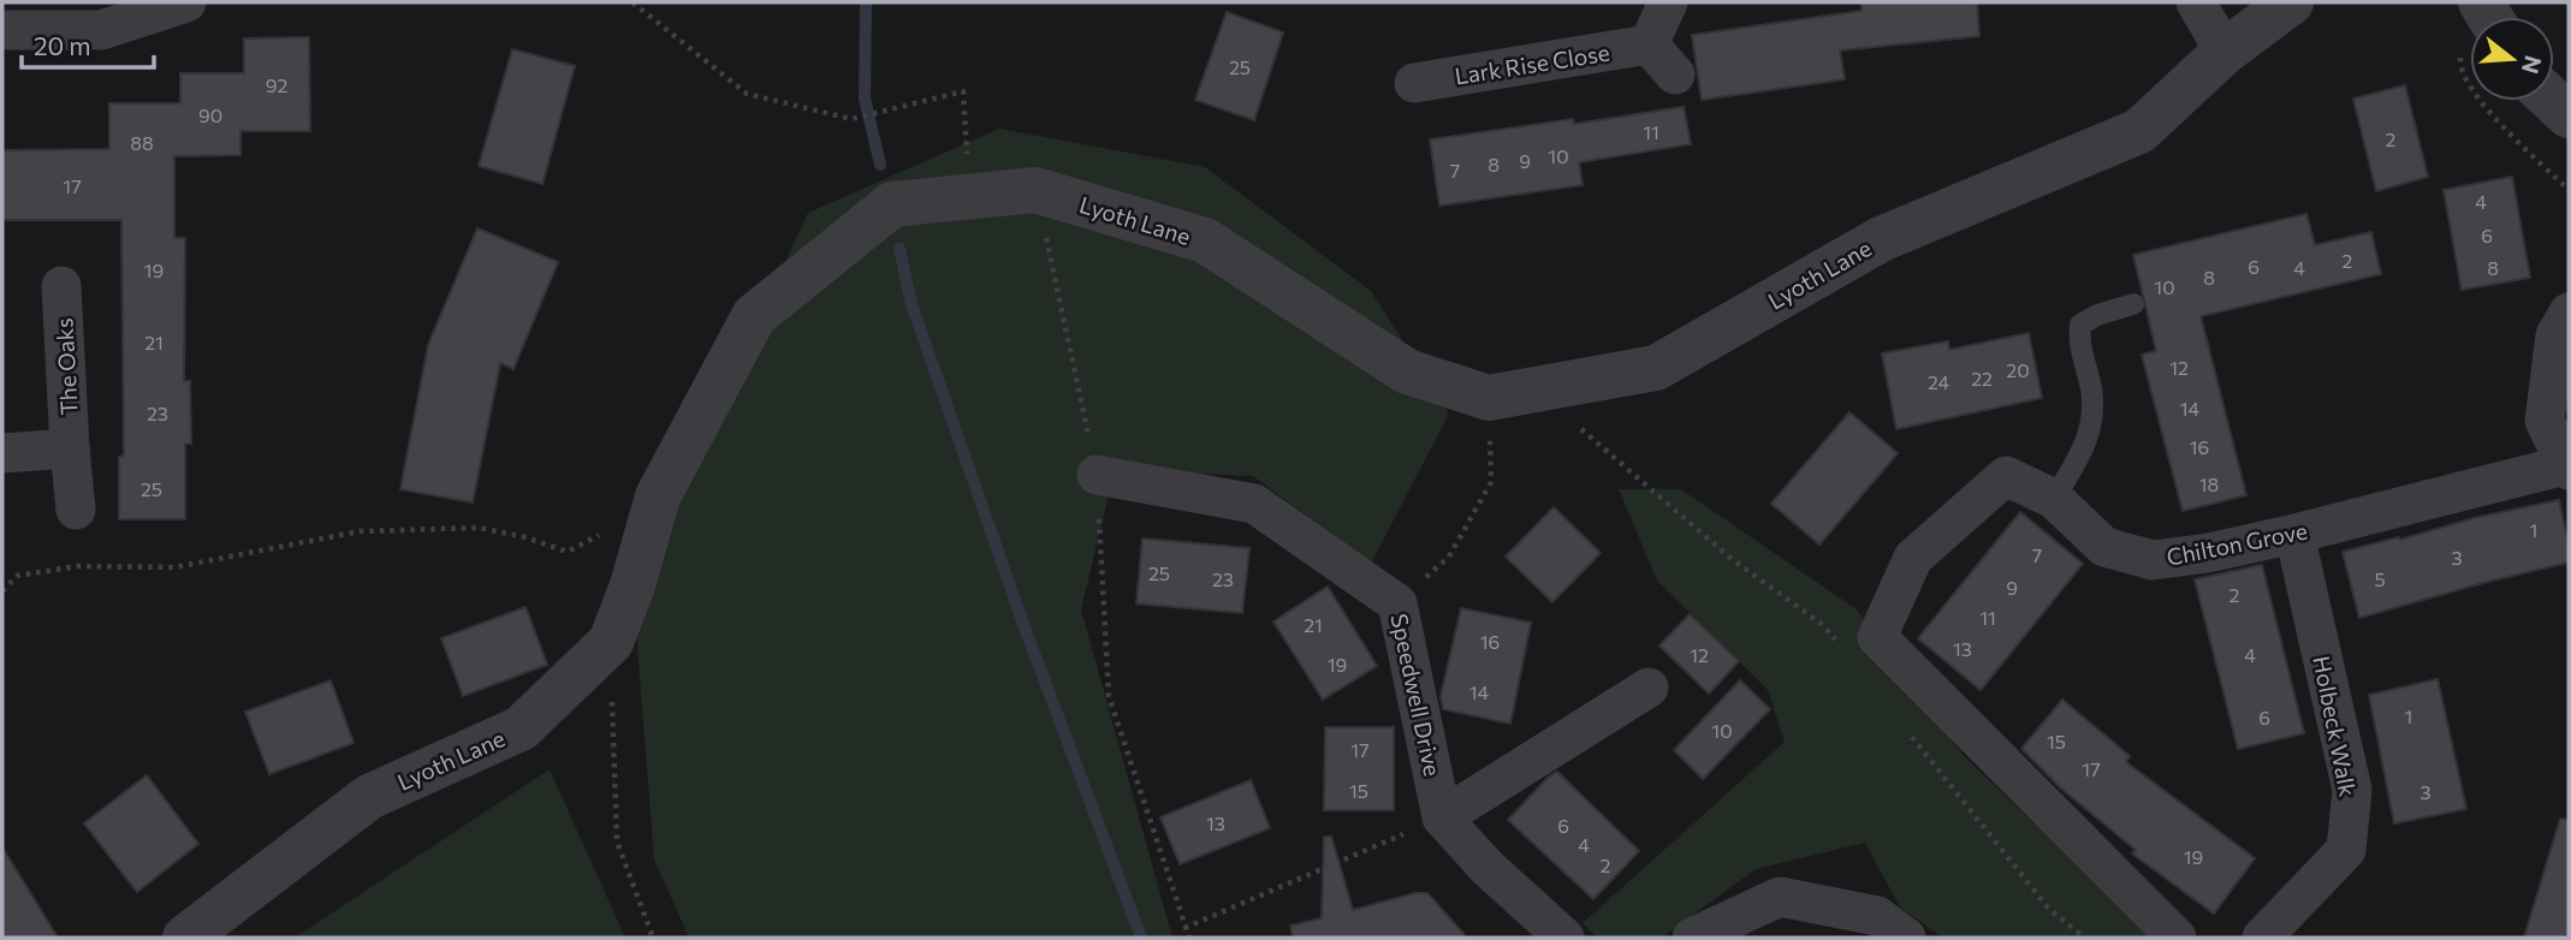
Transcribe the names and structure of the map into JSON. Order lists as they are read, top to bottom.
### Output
{
  "streets": {
    "street": [
      "Lark Rise Close",
      "Lyoth Lane",
      "The Oaks",
      "Chilton Grove",
      "Speedwell Drive",
      "Holbeck Walk"
    ]
  },
  "crossings": [
    ["Chilton Grove", "Holbeck Walk"]
  ],
  "house_numbers": [
    "25",
    "92",
    "90",
    "11",
    "2",
    "88",
    "10",
    "9",
    "8",
    "7",
    "17",
    "4",
    "6",
    "2",
    "6",
    "4",
    "8",
    "19",
    "8",
    "10",
    "21",
    "12",
    "20",
    "22",
    "24",
    "14",
    "23",
    "16",
    "18",
    "25",
    "1",
    "7",
    "3",
    "25",
    "23",
    "5",
    "9",
    "2",
    "11",
    "21",
    "16",
    "13",
    "12",
    "4",
    "19",
    "14",
    "1",
    "6",
    "10",
    "15",
    "17",
    "17",
    "15",
    "3",
    "13",
    "6",
    "4",
    "19",
    "2"
  ],
  "scale_bar": "20 m",
  "north": "right"
}
